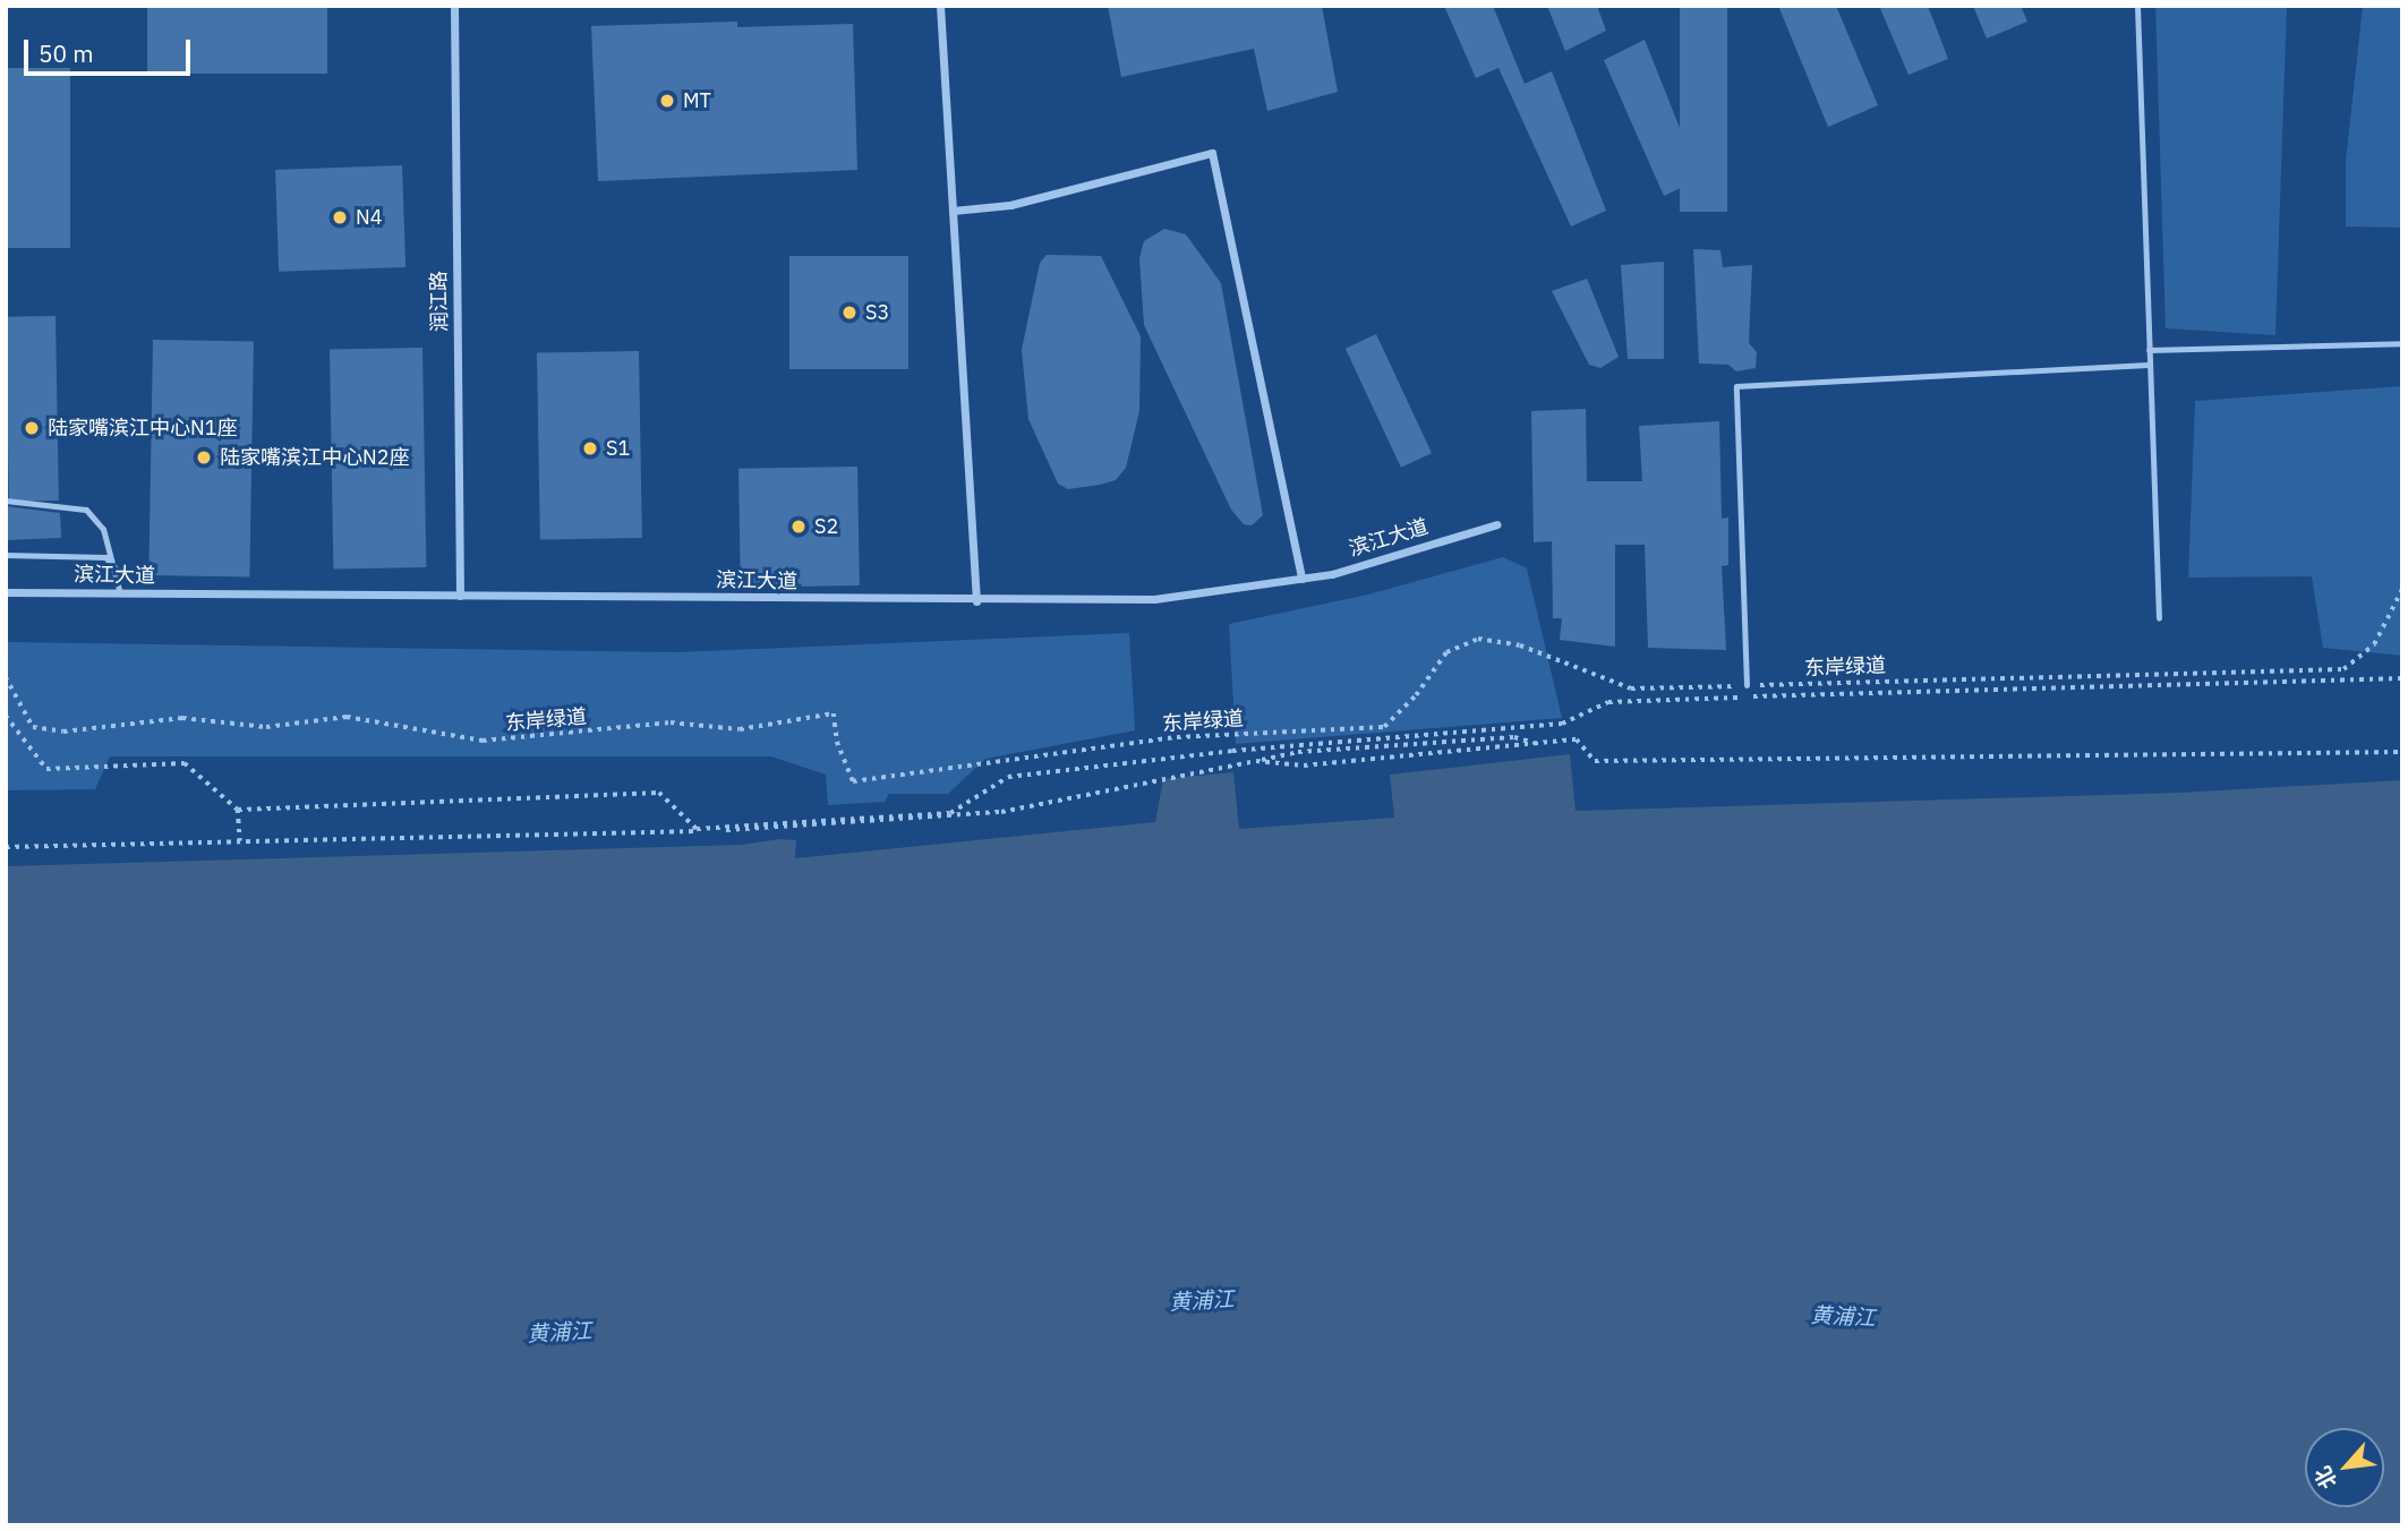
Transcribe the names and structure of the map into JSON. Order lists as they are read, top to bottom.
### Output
{
  "streets": {
    "street": ["润江路", "滨江大道"],
    "path": ["东岸绿道"]
  },
  "crossings": [
    ["润江路", "滨江大道"]
  ],
  "water": ["黄浦江"],
  "places": [
    "MT",
    "N4",
    "S3",
    "陆家嘴滨江中心N1座",
    "S1",
    "陆家嘴滨江中心N2座",
    "S2"
  ],
  "scale_bar": "50 m",
  "north": "bottom left"
}
